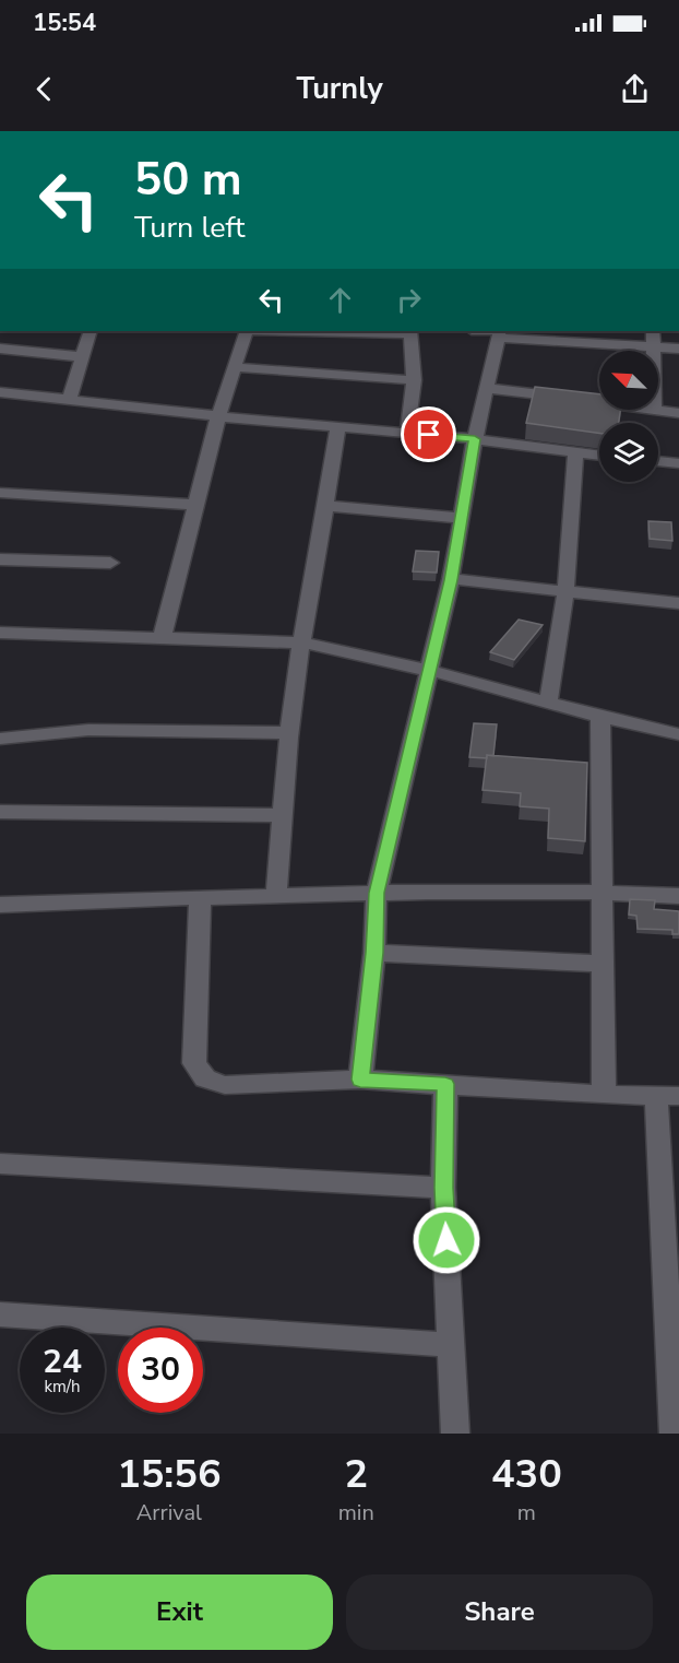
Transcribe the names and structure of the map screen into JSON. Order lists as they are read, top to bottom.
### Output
{
  "north": "top left",
  "page": {
    "status": "15:54",
    "header": "Turnly",
    "turn": ["50 m", "Turn left"],
    "speed": "24 km/h",
    "limit": "30",
    "eta": [
      "15:56",
      "Arrival",
      "2",
      "min",
      "430",
      "m"
    ],
    "buttons": ["Exit", "Share"]
  }
}
